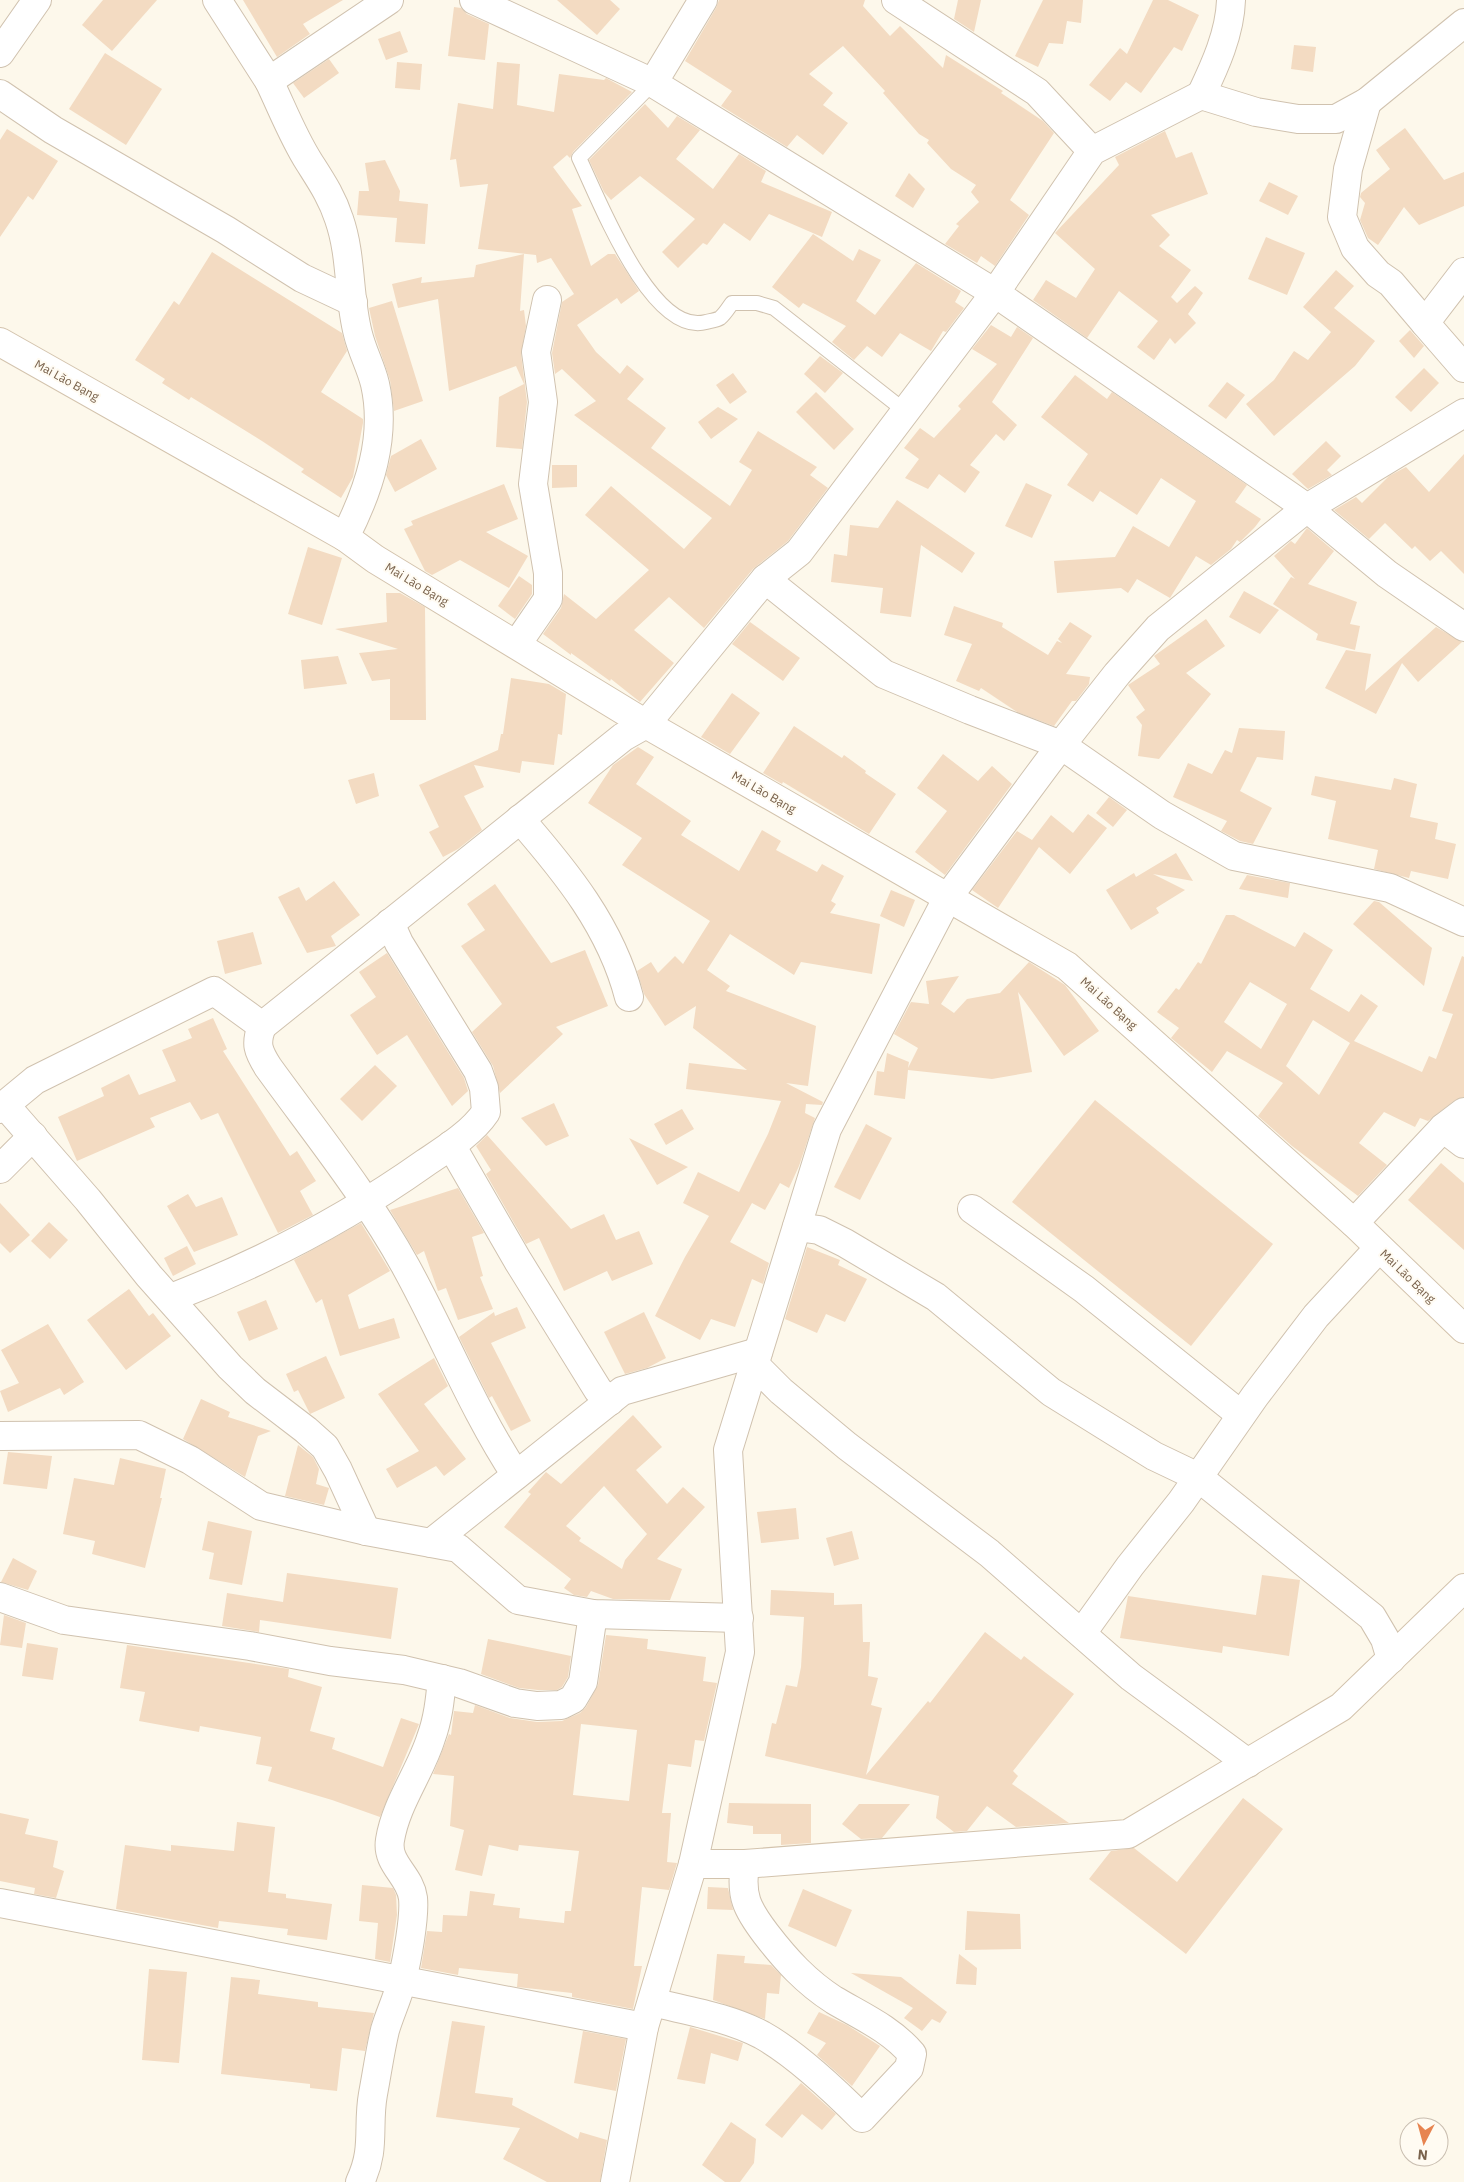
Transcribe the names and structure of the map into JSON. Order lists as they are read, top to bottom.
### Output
{
  "streets": {
    "street": ["Mai Lão Bạng"]
  },
  "north": "bottom"
}
